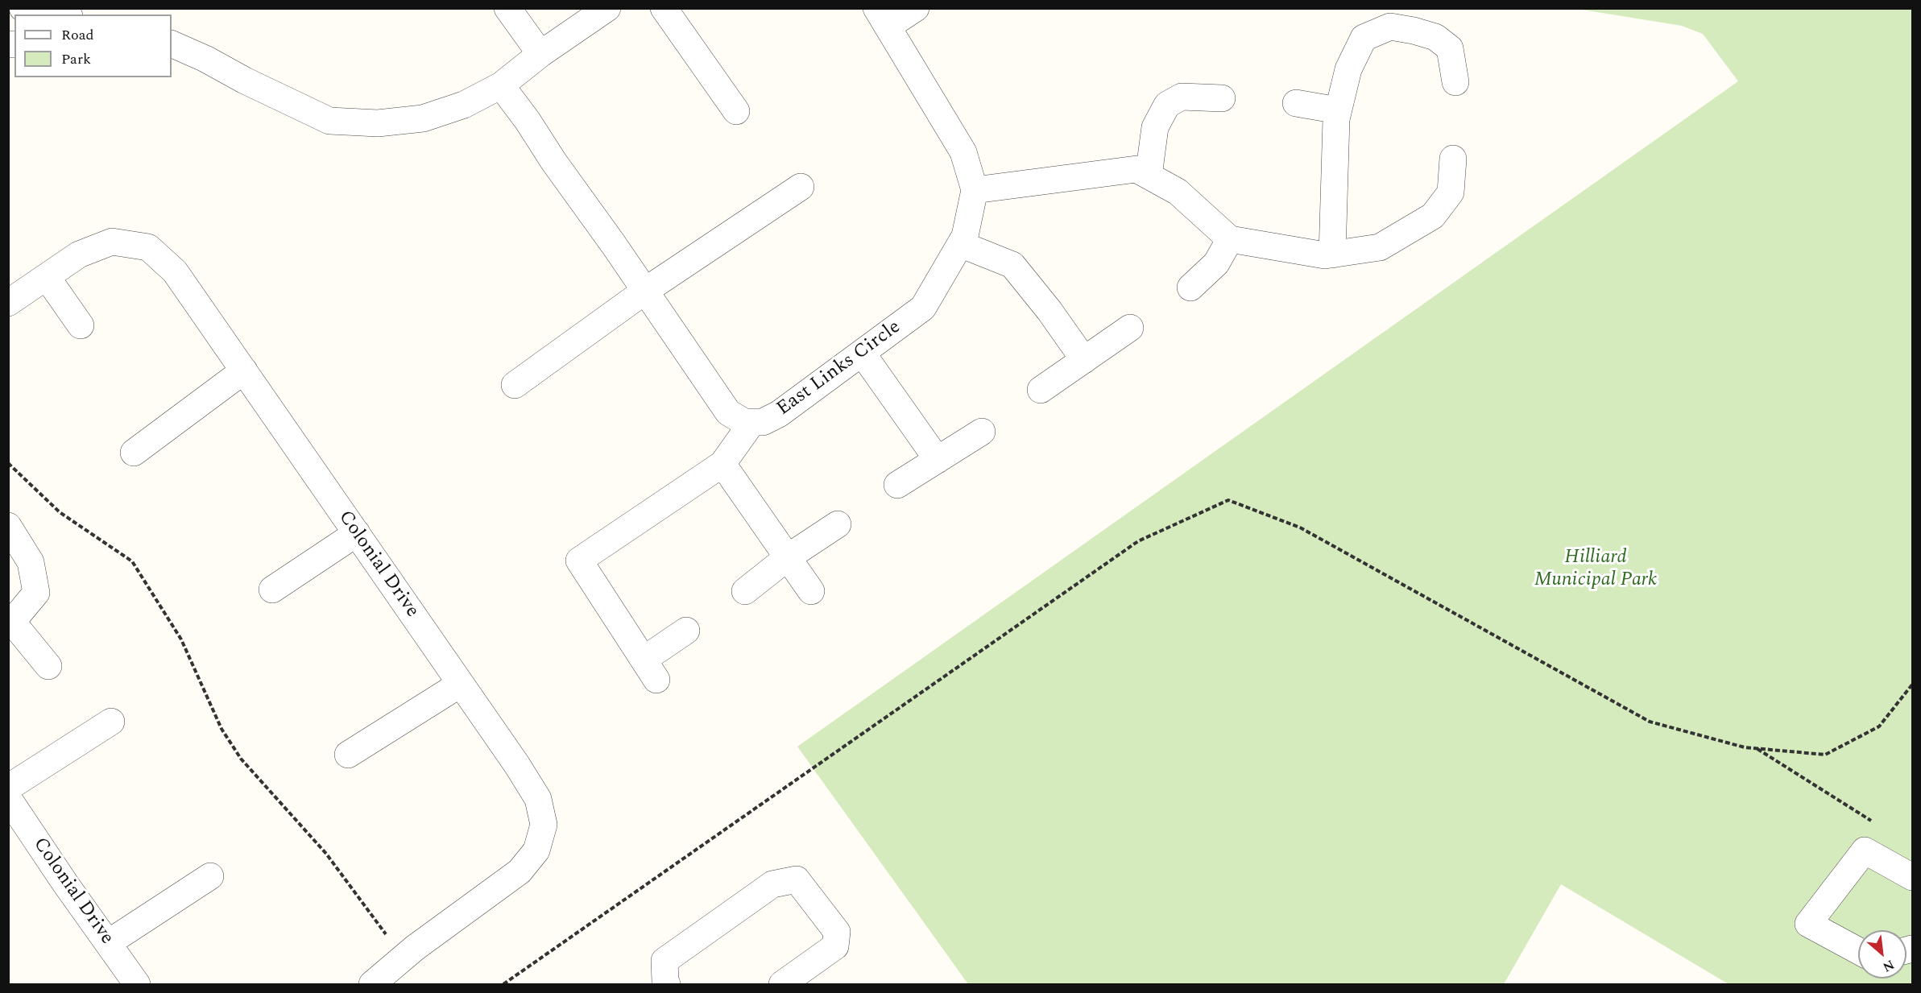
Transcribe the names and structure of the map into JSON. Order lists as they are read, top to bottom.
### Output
{
  "streets": {
    "street": ["East Links Circle", "Colonial Drive"]
  },
  "parks": ["Hilliard Municipal Park"],
  "legend": ["Road", "Park"],
  "north": "bottom right"
}
